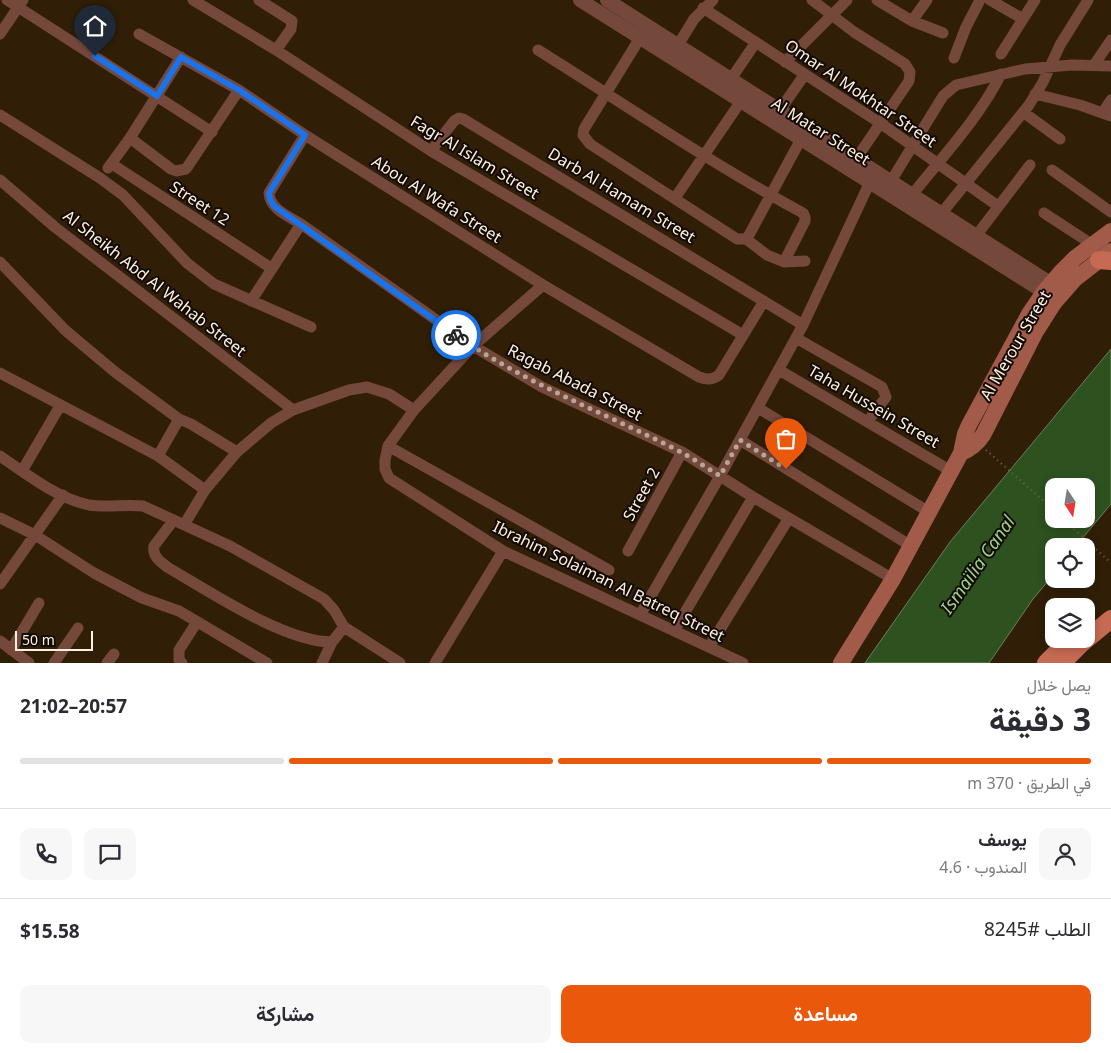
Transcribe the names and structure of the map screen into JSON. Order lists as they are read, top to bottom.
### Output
{
  "streets": {
    "main road": ["Al Merour Street"],
    "street": [
      "Omar Al Mokhtar Street",
      "Al Matar Street",
      "Fagr Al Islam Street",
      "Darb Al Hamam Street",
      "Abou Al Wafa Street",
      "Street 12",
      "Al Sheikh Abd Al Wahab Street",
      "Ragab Abada Street",
      "Taha Hussein Street",
      "Street 2",
      "Ibrahim Solaiman Al Batreq Street"
    ]
  },
  "crossings": [
    ["Al Matar Street", "Al Merour Street"],
    ["Fagr Al Islam Street", "Darb Al Hamam Street"],
    ["Fagr Al Islam Street", "Abou Al Wafa Street"],
    ["Abou Al Wafa Street", "Ragab Abada Street"],
    ["Al Merour Street", "Ragab Abada Street"],
    ["Al Merour Street", "Taha Hussein Street"],
    ["Ragab Abada Street", "Street 2"]
  ],
  "water": ["Ismaïlia Canal"],
  "scale_bar": "50 m",
  "north": "bottom",
  "page": {
    "scale": "50 m",
    "heading": ["3 دقيقة", "يصل خلال", "20:57–21:02"],
    "panel": [
      "يوسف",
      "المندوب · 4.6",
      "الطلب #8245",
      "$15.58"
    ],
    "bar": "في الطريق · 370 m",
    "buttons": ["مساعدة", "مشاركة"]
  }
}
